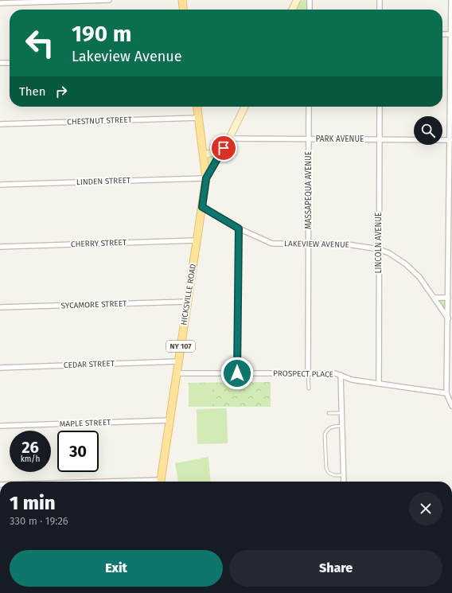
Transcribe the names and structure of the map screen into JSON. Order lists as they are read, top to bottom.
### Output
{
  "streets": {
    "main road": ["HICKSVILLE ROAD", "NY 107"],
    "street": [
      "CHESTNUT STREET",
      "PARK AVENUE",
      "LINDEN STREET",
      "MASSAPEQUA AVENUE",
      "LINCOLN AVENUE",
      "CHERRY STREET",
      "LAKEVIEW AVENUE",
      "SYCAMORE STREET",
      "CEDAR STREET",
      "PROSPECT PLACE",
      "MAPLE STREET"
    ]
  },
  "crossings": [
    ["CHESTNUT STREET", "HICKSVILLE ROAD"],
    ["PARK AVENUE", "MASSAPEQUA AVENUE"],
    ["PARK AVENUE", "LINCOLN AVENUE"],
    ["LINDEN STREET", "HICKSVILLE ROAD"],
    ["MASSAPEQUA AVENUE", "LAKEVIEW AVENUE"],
    ["MASSAPEQUA AVENUE", "PROSPECT PLACE"],
    ["LINCOLN AVENUE", "LAKEVIEW AVENUE"],
    ["LINCOLN AVENUE", "PROSPECT PLACE"],
    ["CHERRY STREET", "HICKSVILLE ROAD"],
    ["LAKEVIEW AVENUE", "HICKSVILLE ROAD"],
    ["HICKSVILLE ROAD", "SYCAMORE STREET"],
    ["HICKSVILLE ROAD", "CEDAR STREET"],
    ["HICKSVILLE ROAD", "PROSPECT PLACE"],
    ["HICKSVILLE ROAD", "MAPLE STREET"]
  ],
  "page": {
    "turn": ["190 m", "Lakeview Avenue"],
    "then": "Then",
    "speed": "26 km/h",
    "limit": "30",
    "heading": ["1 min", "330 m · 19:26"],
    "buttons": ["Exit", "Share"]
  }
}
